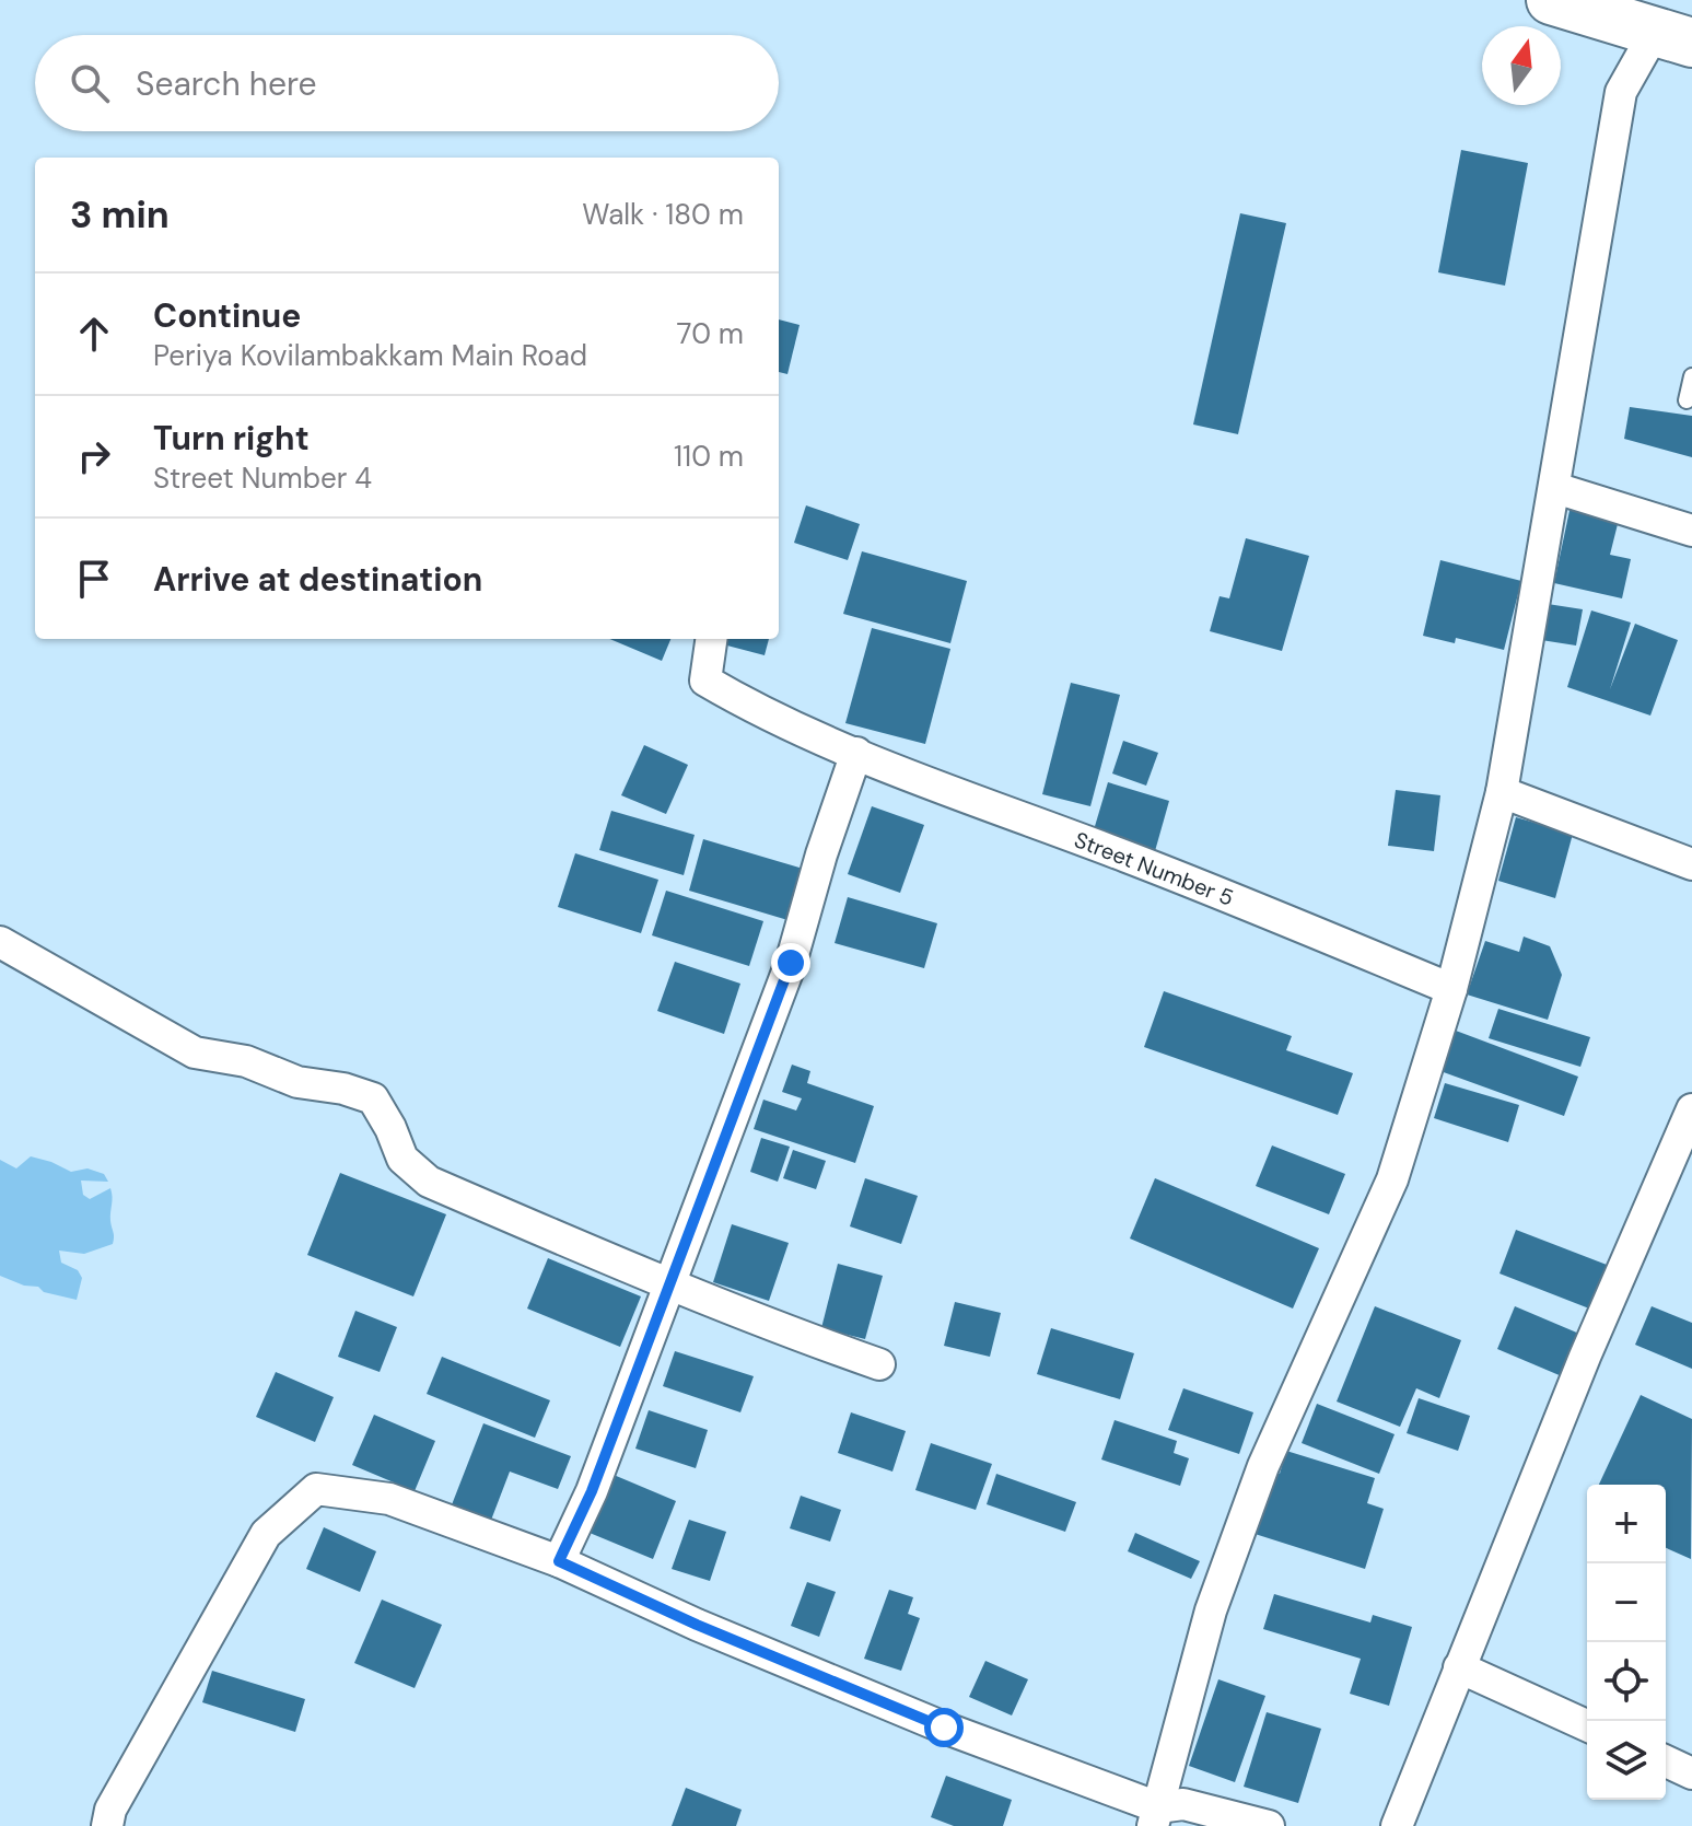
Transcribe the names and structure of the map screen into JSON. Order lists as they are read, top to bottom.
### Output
{
  "streets": {
    "street": ["Street Number 5"]
  },
  "north": "top",
  "page": {
    "search": "Search here",
    "heading": ["3 min", "Walk · 180 m"],
    "list": [
      ["Continue", "Periya Kovilambakkam Main Road", "70 m"],
      ["Turn right", "Street Number 4", "110 m"],
      "Arrive at destination"
    ],
    "map_buttons": ["+", "−"]
  }
}
